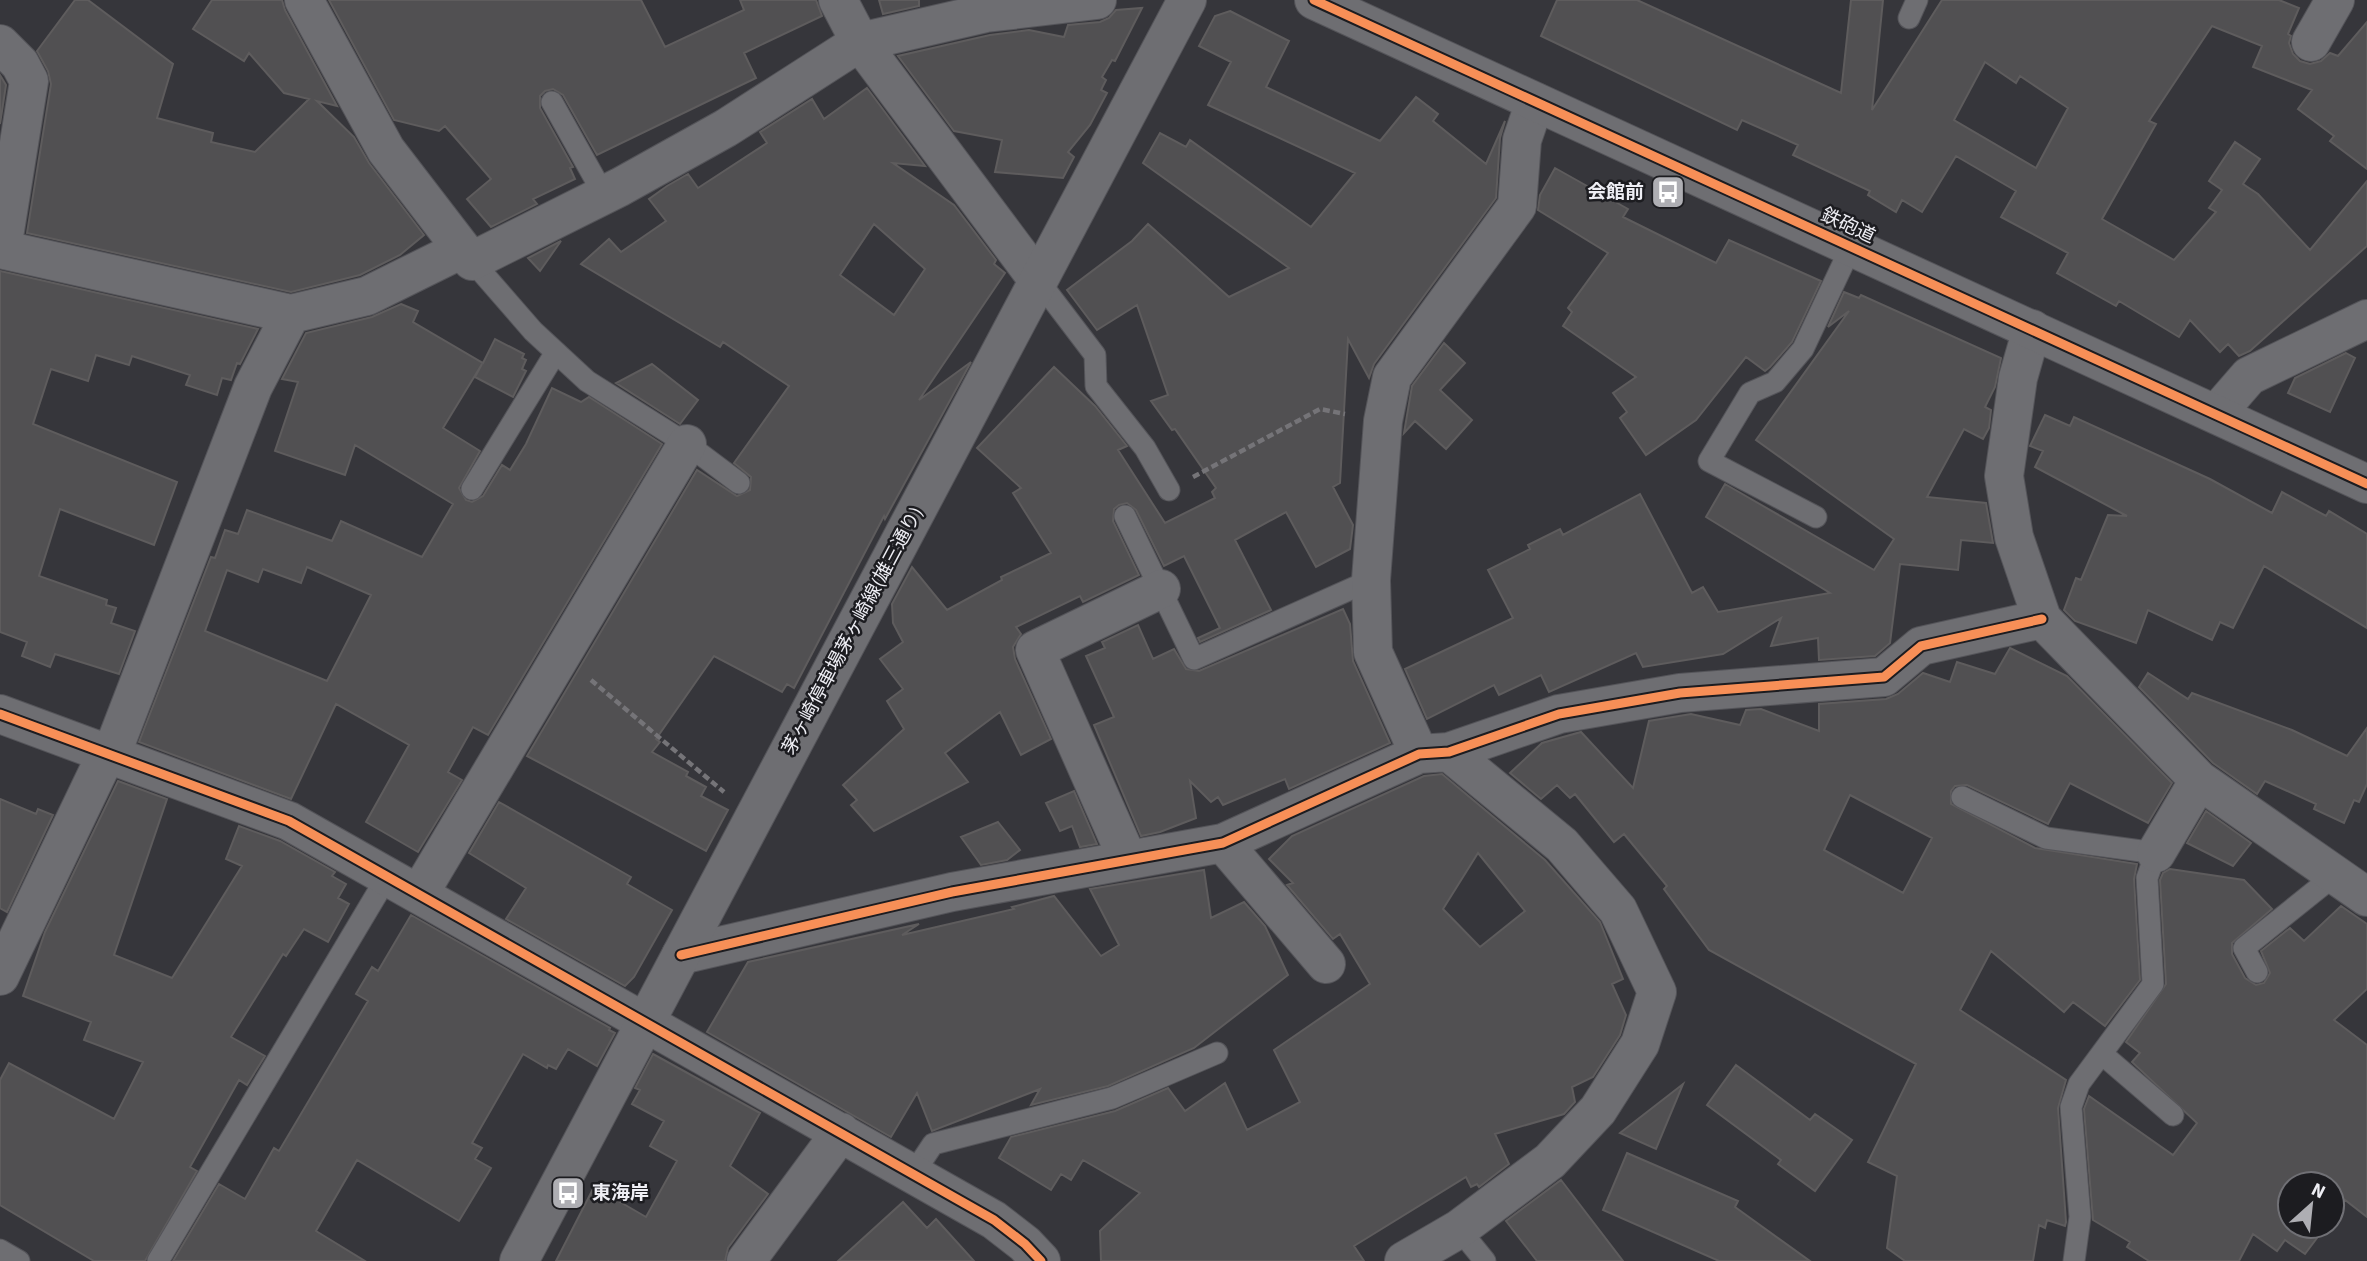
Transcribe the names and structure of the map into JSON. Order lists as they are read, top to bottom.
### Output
{
  "streets": {
    "street": ["鉄砲道", "茅ヶ崎停車場茅ヶ崎線(雄三通り)"]
  },
  "places": {
    "bus stop": ["会館前", "東海岸"]
  },
  "north": "top right"
}
